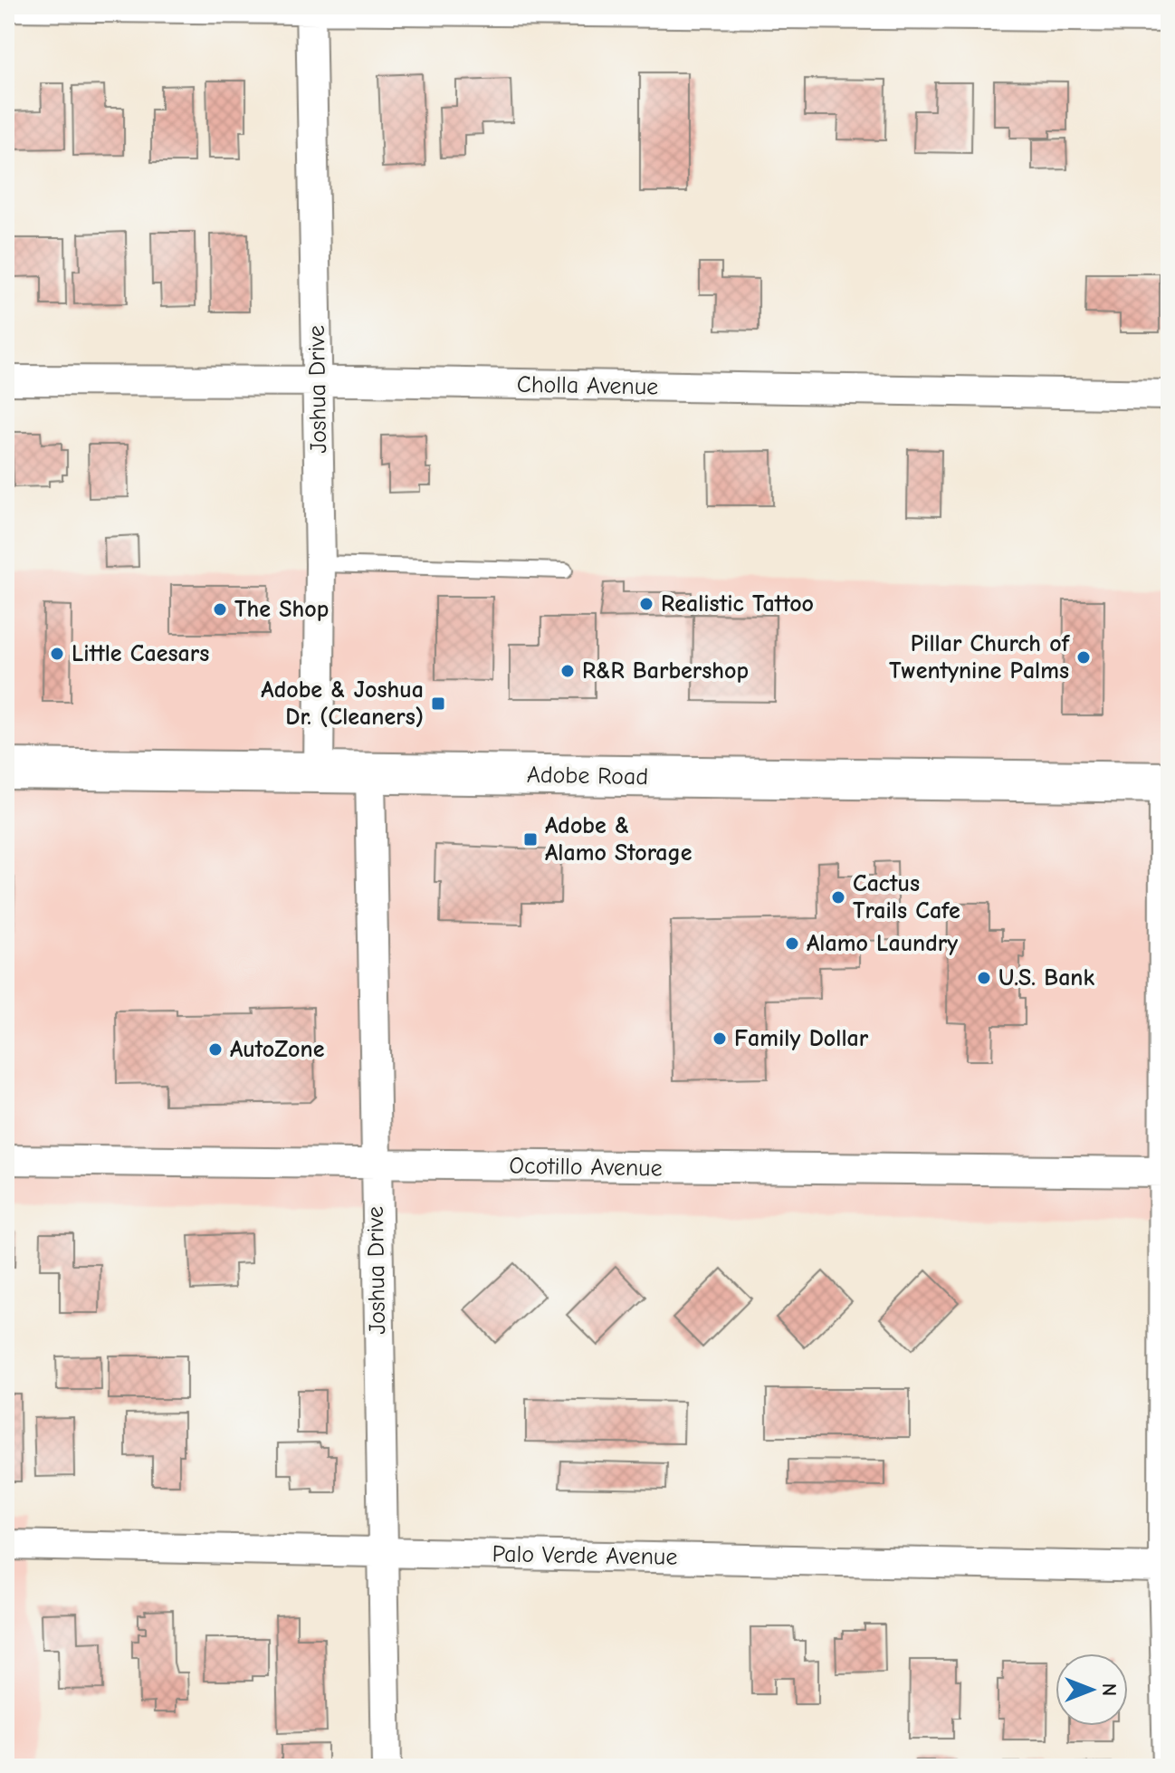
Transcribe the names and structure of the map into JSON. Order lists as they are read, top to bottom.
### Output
{
  "streets": {
    "main road": ["Adobe Road"],
    "street": [
      "Cholla Avenue",
      "Joshua Drive",
      "Ocotillo Avenue",
      "Palo Verde Avenue"
    ]
  },
  "crossings": [
    ["Cholla Avenue", "Joshua Drive"],
    ["Joshua Drive", "Adobe Road"],
    ["Joshua Drive", "Ocotillo Avenue"],
    ["Joshua Drive", "Palo Verde Avenue"]
  ],
  "places": {
    "other": [
      "Realistic Tattoo",
      "The Shop",
      "Little Caesars",
      "Pillar Church of Twentynine Palms",
      "R&R Barbershop",
      "Cactus Trails Cafe",
      "Alamo Laundry",
      "U.S. Bank",
      "Family Dollar",
      "AutoZone"
    ],
    "transit": ["Adobe & Joshua Dr. (Cleaners)", "Adobe & Alamo Storage"]
  },
  "north": "right"
}
